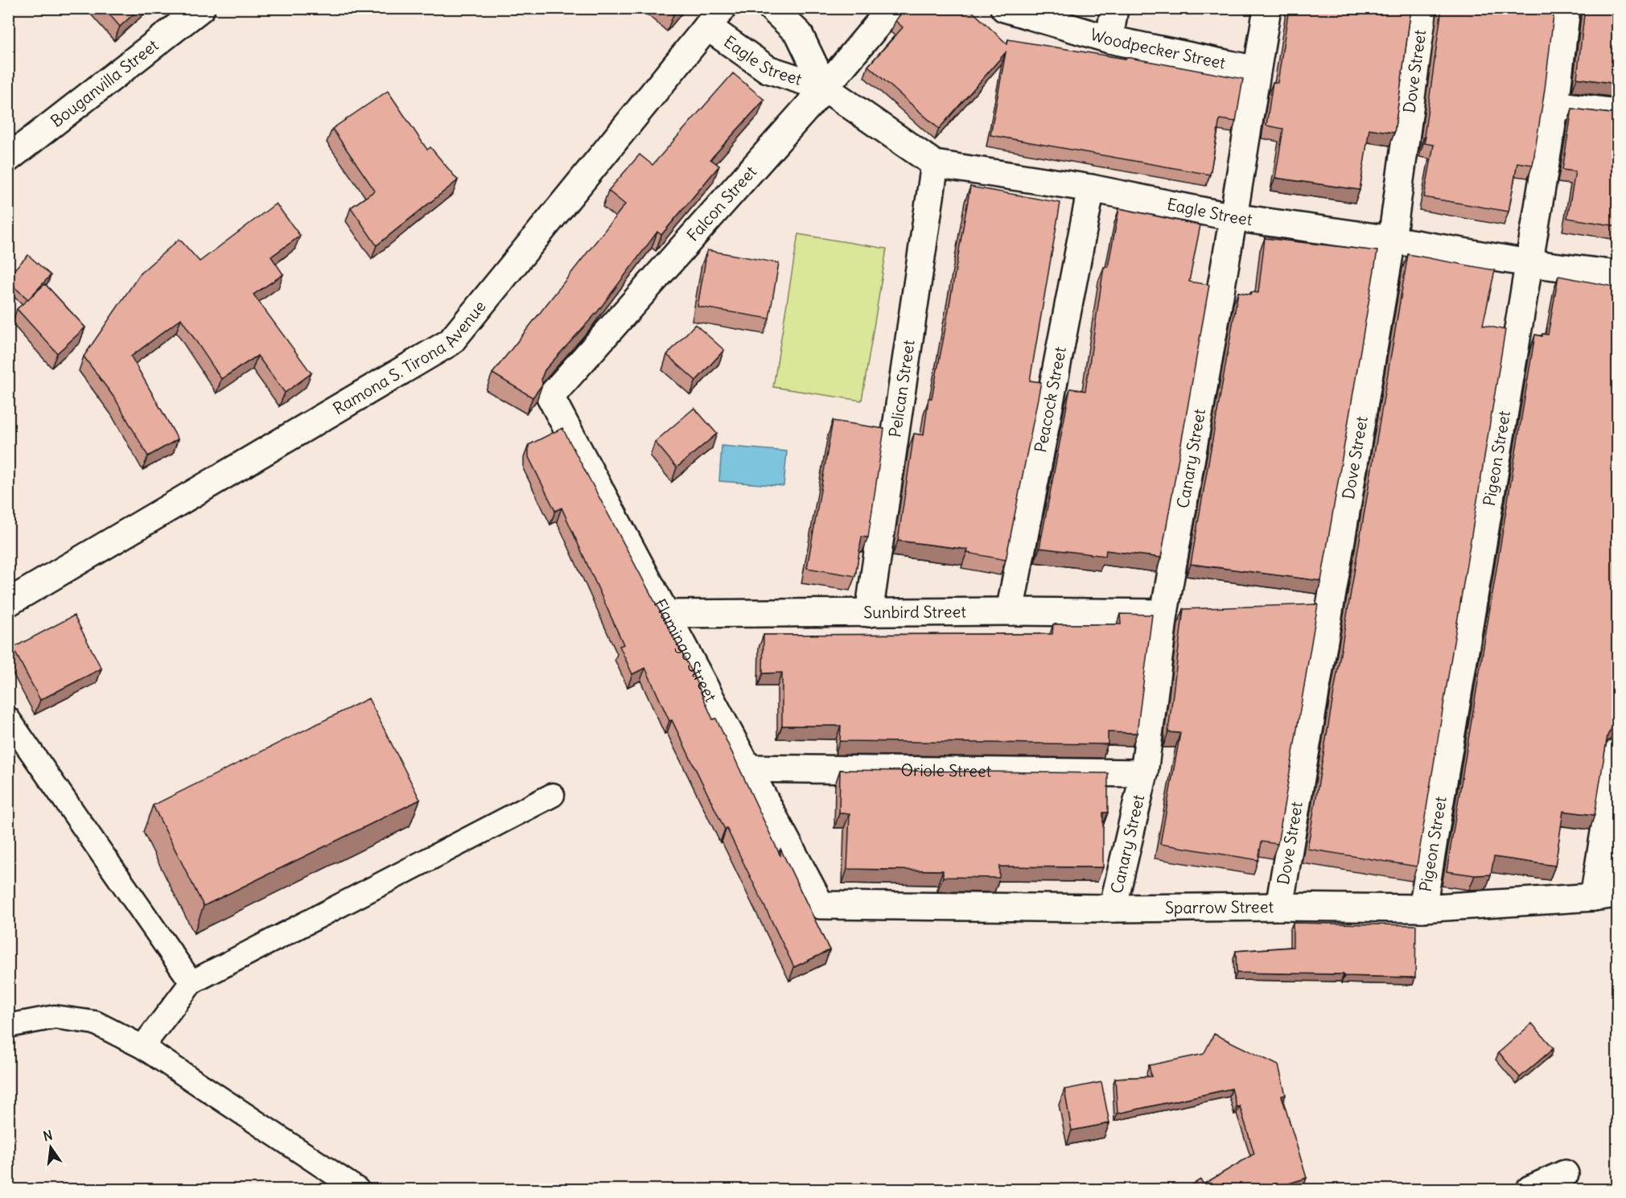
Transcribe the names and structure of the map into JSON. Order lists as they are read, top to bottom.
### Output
{
  "streets": {
    "street": [
      "Woodpecker Street",
      "Eagle Street",
      "Dove Street",
      "Bouganvilla Street",
      "Falcon Street",
      "Ramona S. Tirona Avenue",
      "Pelican Street",
      "Peacock Street",
      "Canary Street",
      "Pigeon Street",
      "Sunbird Street",
      "Flamingo Street",
      "Oriole Street",
      "Sparrow Street"
    ]
  },
  "crossings": [
    ["Woodpecker Street", "Canary Street"],
    ["Eagle Street", "Dove Street"],
    ["Eagle Street", "Falcon Street"],
    ["Eagle Street", "Ramona S. Tirona Avenue"],
    ["Eagle Street", "Pelican Street"],
    ["Eagle Street", "Peacock Street"],
    ["Eagle Street", "Canary Street"],
    ["Eagle Street", "Pigeon Street"],
    ["Dove Street", "Sparrow Street"],
    ["Falcon Street", "Flamingo Street"],
    ["Pelican Street", "Sunbird Street"],
    ["Peacock Street", "Sunbird Street"],
    ["Canary Street", "Sunbird Street"],
    ["Canary Street", "Oriole Street"],
    ["Canary Street", "Sparrow Street"],
    ["Pigeon Street", "Sparrow Street"],
    ["Sunbird Street", "Flamingo Street"],
    ["Flamingo Street", "Oriole Street"],
    ["Flamingo Street", "Sparrow Street"]
  ],
  "north": "top"
}
